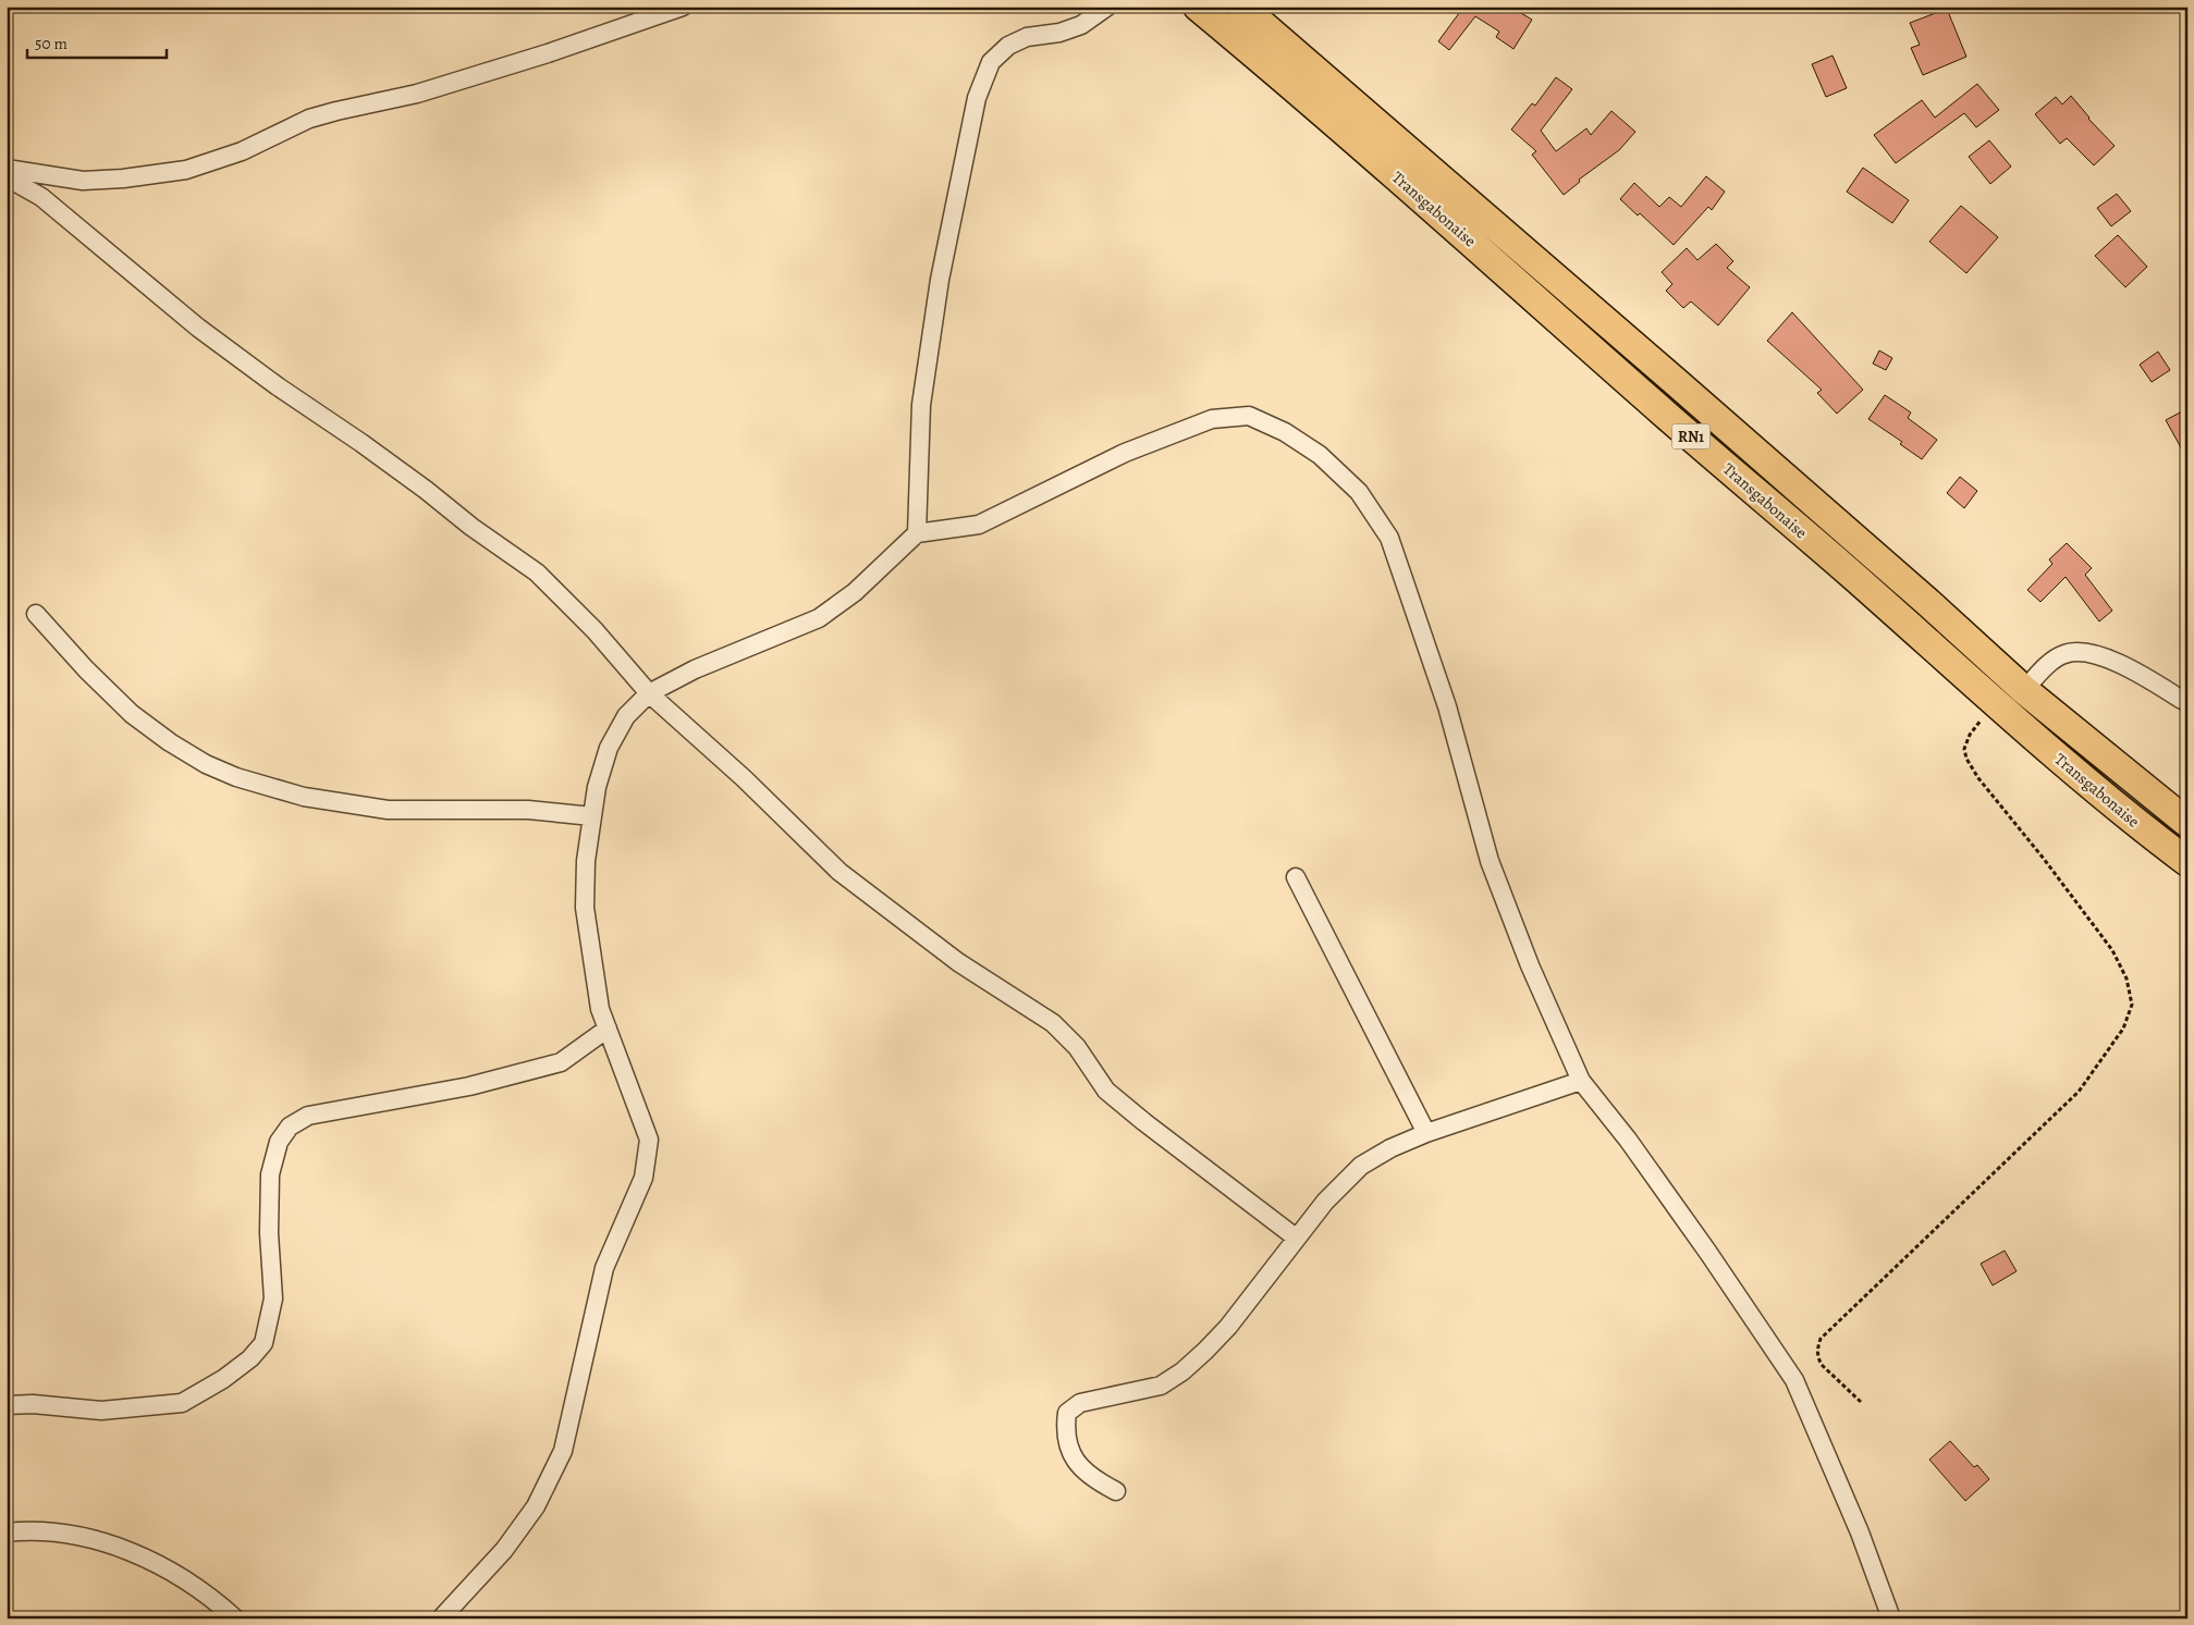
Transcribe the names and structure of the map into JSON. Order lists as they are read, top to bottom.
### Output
{
  "streets": {
    "highway": ["Transgabonaise", "RN1"]
  },
  "scale_bar": "50 m"
}
